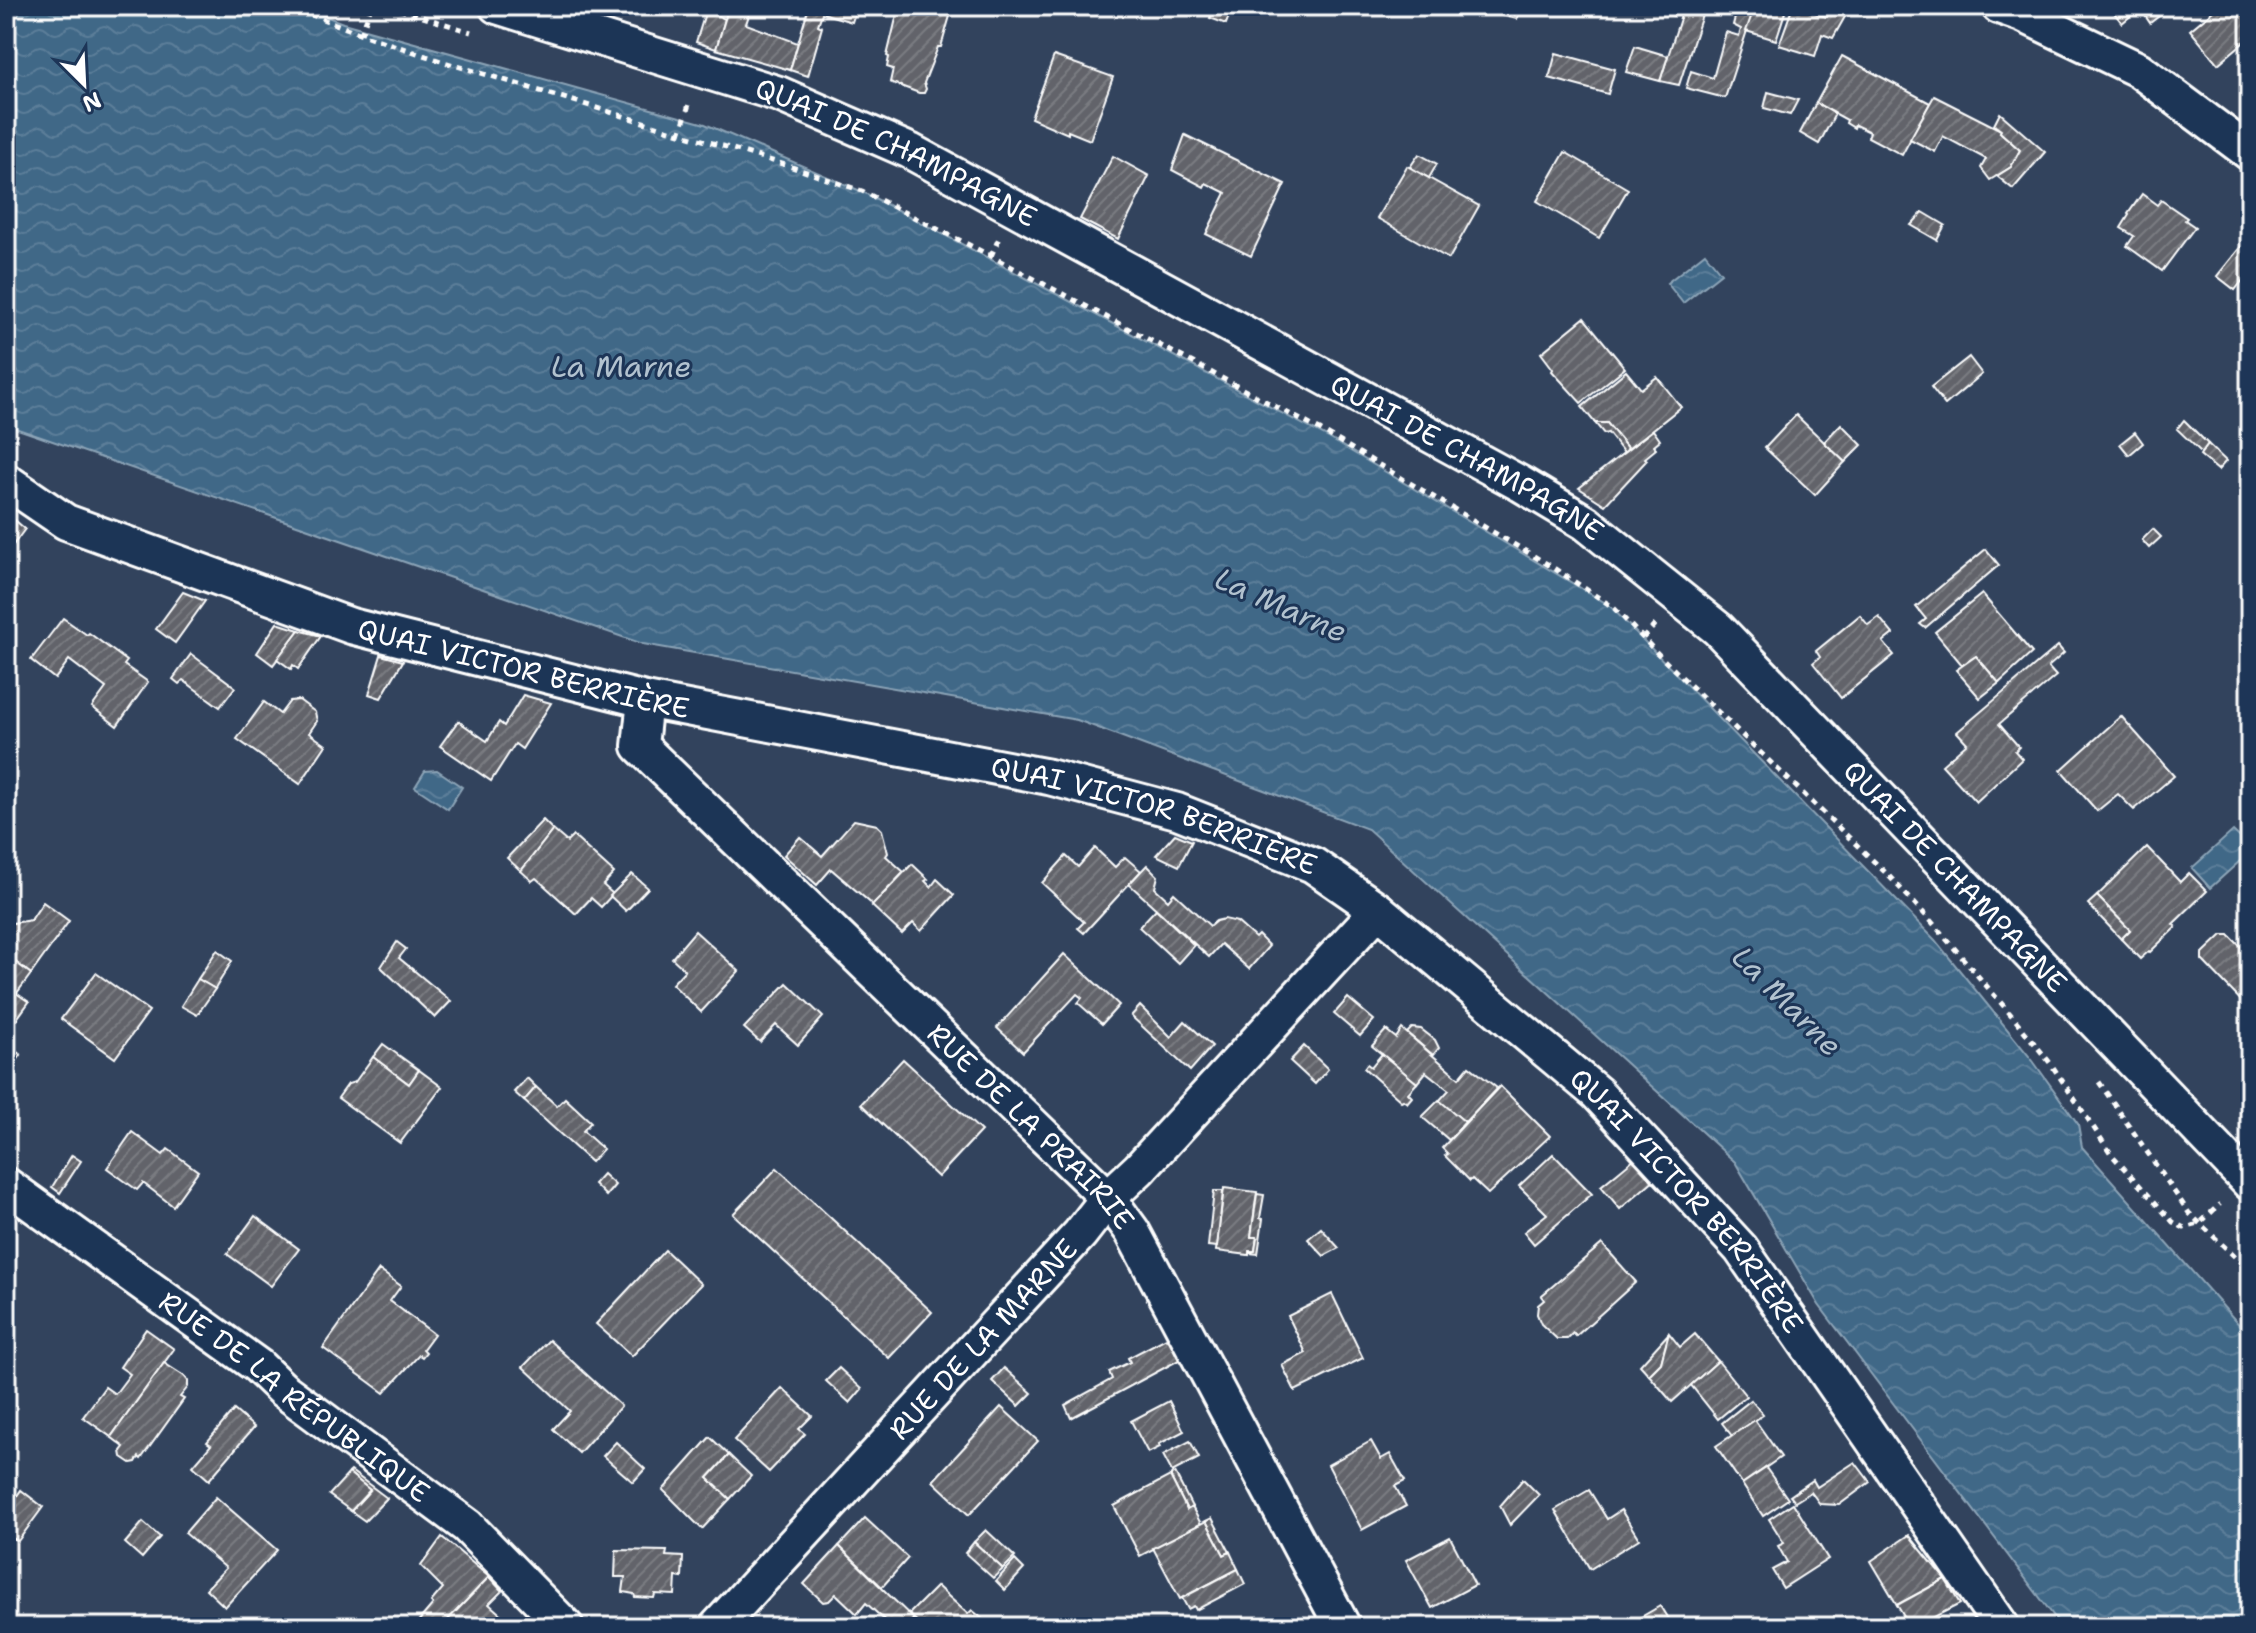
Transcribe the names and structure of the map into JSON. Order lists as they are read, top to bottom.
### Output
{
  "streets": {
    "street": [
      "QUAI DE CHAMPAGNE",
      "QUAI VICTOR BERRIÈRE",
      "RUE DE LA PRAIRIE",
      "RUE DE LA MARNE",
      "RUE DE LA RÉPUBLIQUE"
    ]
  },
  "crossings": [
    ["QUAI VICTOR BERRIÈRE", "RUE DE LA PRAIRIE"],
    ["QUAI VICTOR BERRIÈRE", "RUE DE LA MARNE"],
    ["RUE DE LA PRAIRIE", "RUE DE LA MARNE"]
  ],
  "water": ["La Marne"],
  "north": "bottom right"
}
